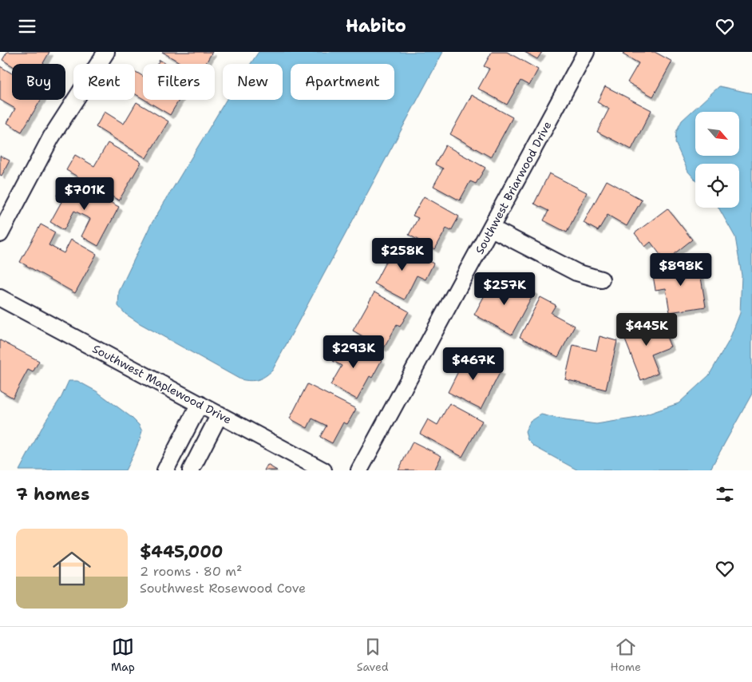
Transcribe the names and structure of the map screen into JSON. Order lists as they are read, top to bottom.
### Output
{
  "streets": {
    "street": ["Southwest Briarwood Drive", "Southwest Maplewood Drive"]
  },
  "north": "bottom right",
  "page": {
    "header": "Habito",
    "chip": [
      "Buy",
      "Rent",
      "Filters",
      "New",
      "Apartment"
    ],
    "price": [
      "$701K",
      "$258K",
      "$898K",
      "$257K",
      "$445K",
      "$293K",
      "$467K"
    ],
    "heading": "7 homes",
    "list": [
      {
        "name": "$445,000",
        "note": "2 rooms · 80 m² · Southwest Rosewood Cove"
      }
    ],
    "tabs": ["Map", "Saved", "Home"]
  }
}
